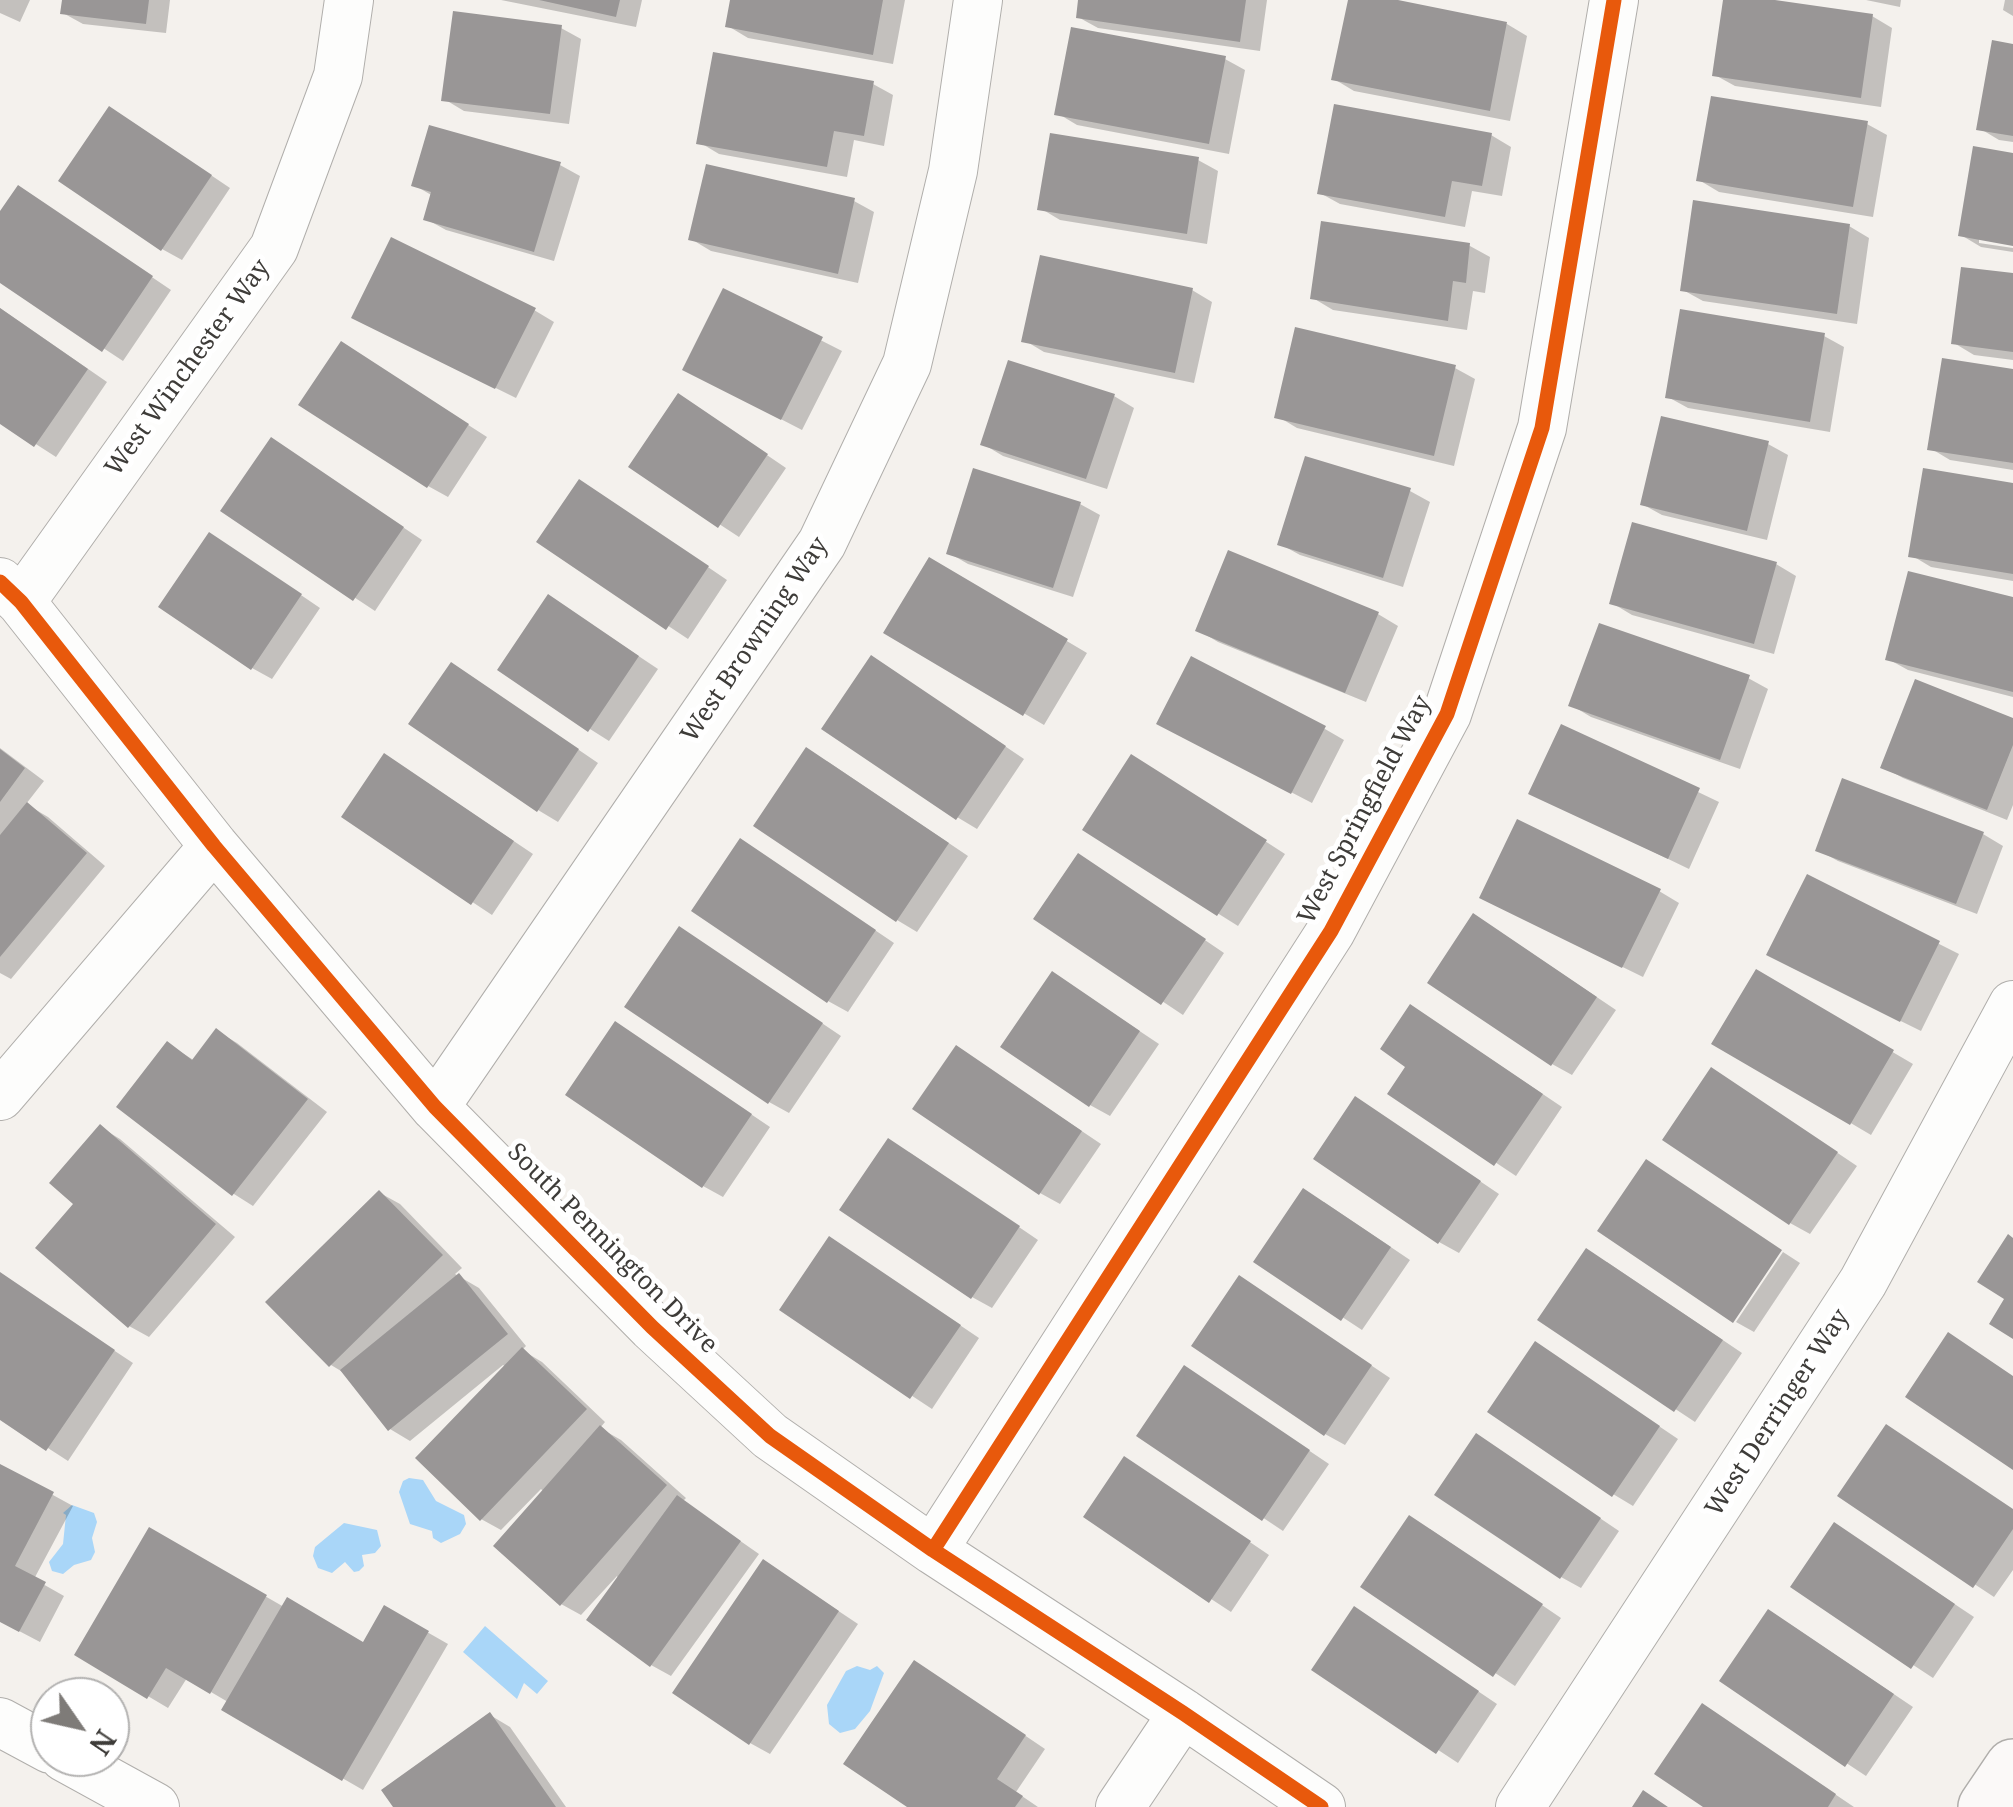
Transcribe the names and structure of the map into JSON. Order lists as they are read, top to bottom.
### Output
{
  "streets": {
    "street": [
      "West Winchester Way",
      "West Browning Way",
      "West Springfield Way",
      "South Pennington Drive",
      "West Derringer Way"
    ]
  },
  "crossings": [
    ["West Winchester Way", "South Pennington Drive"],
    ["West Browning Way", "South Pennington Drive"],
    ["West Springfield Way", "South Pennington Drive"]
  ],
  "north": "bottom right"
}
